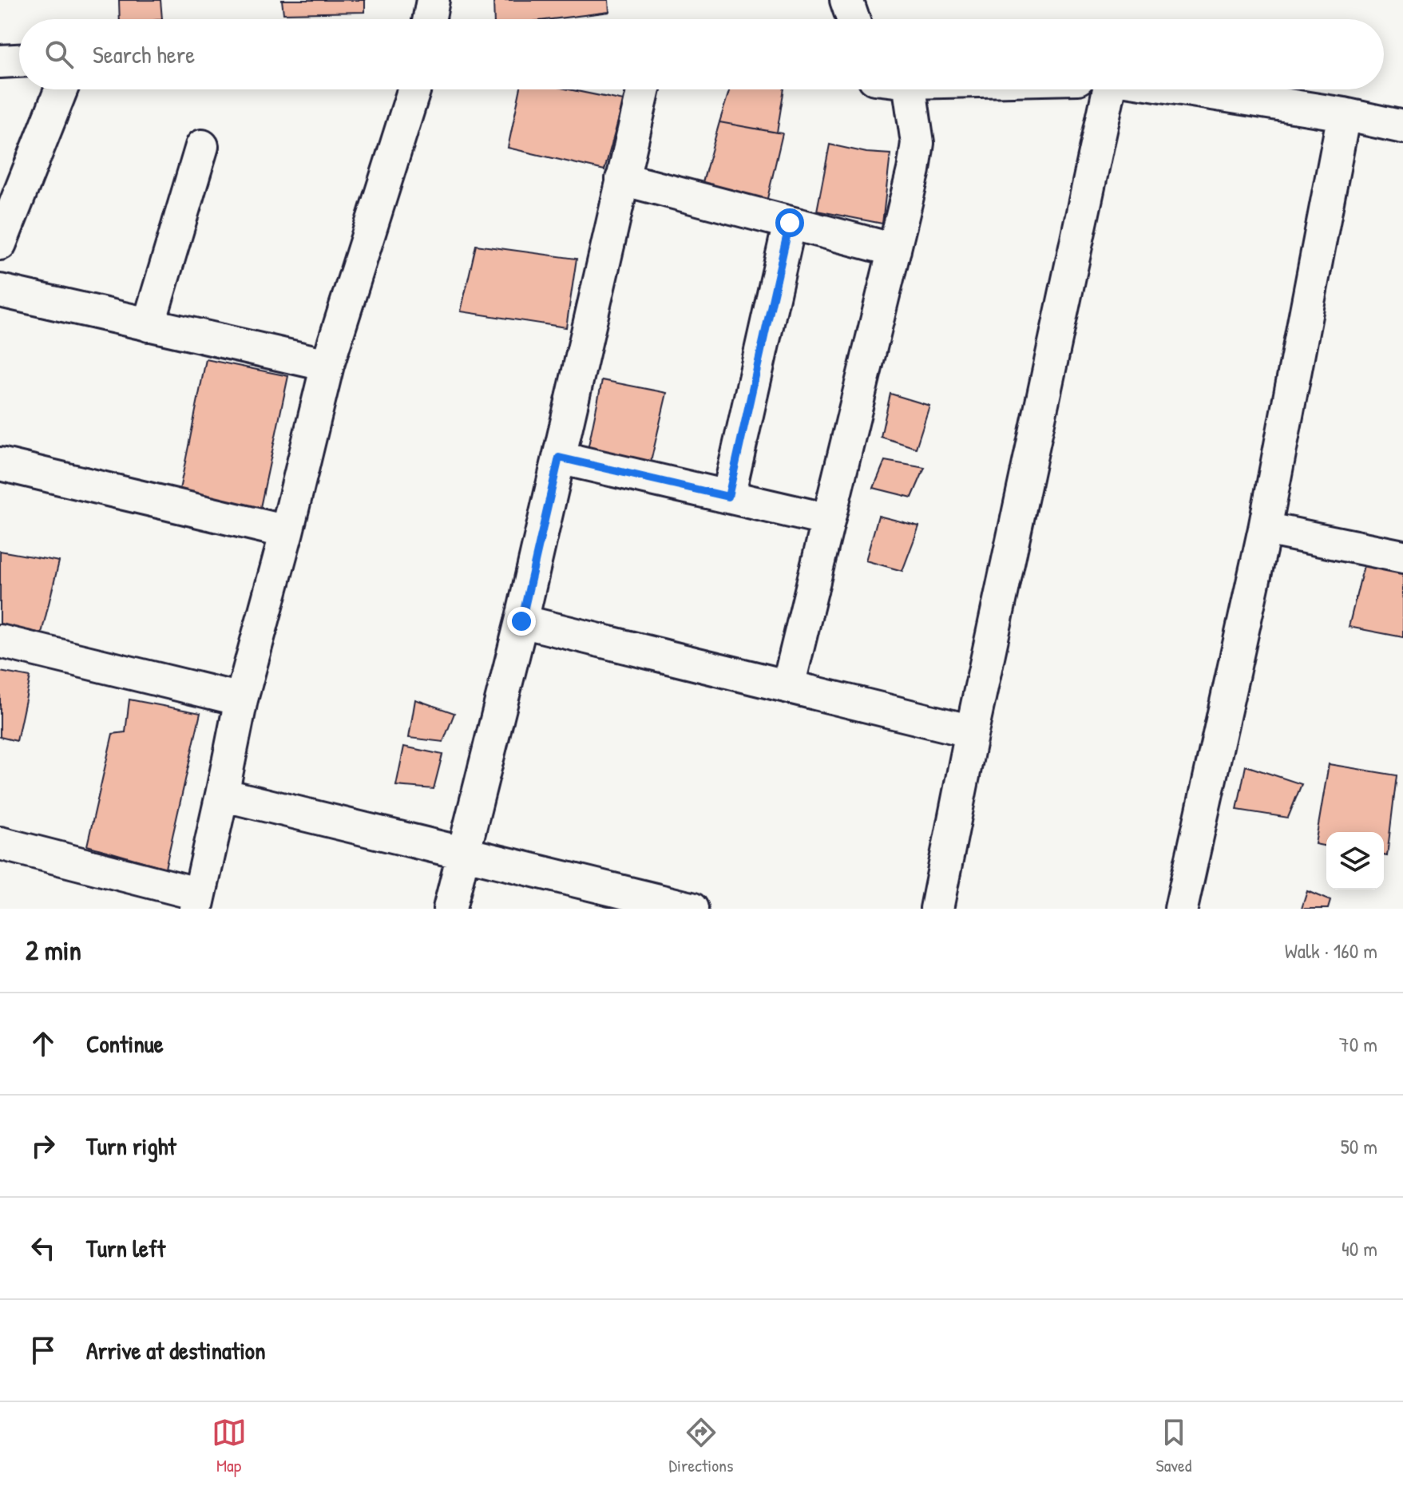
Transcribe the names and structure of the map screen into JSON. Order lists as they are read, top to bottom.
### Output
{
  "page": {
    "search": "Search here",
    "heading": ["2 min", "Walk · 160 m"],
    "list": [
      ["Continue", "70 m"],
      ["Turn right", "50 m"],
      ["Turn left", "40 m"],
      "Arrive at destination"
    ],
    "nav": ["Map", "Directions", "Saved"]
  }
}
